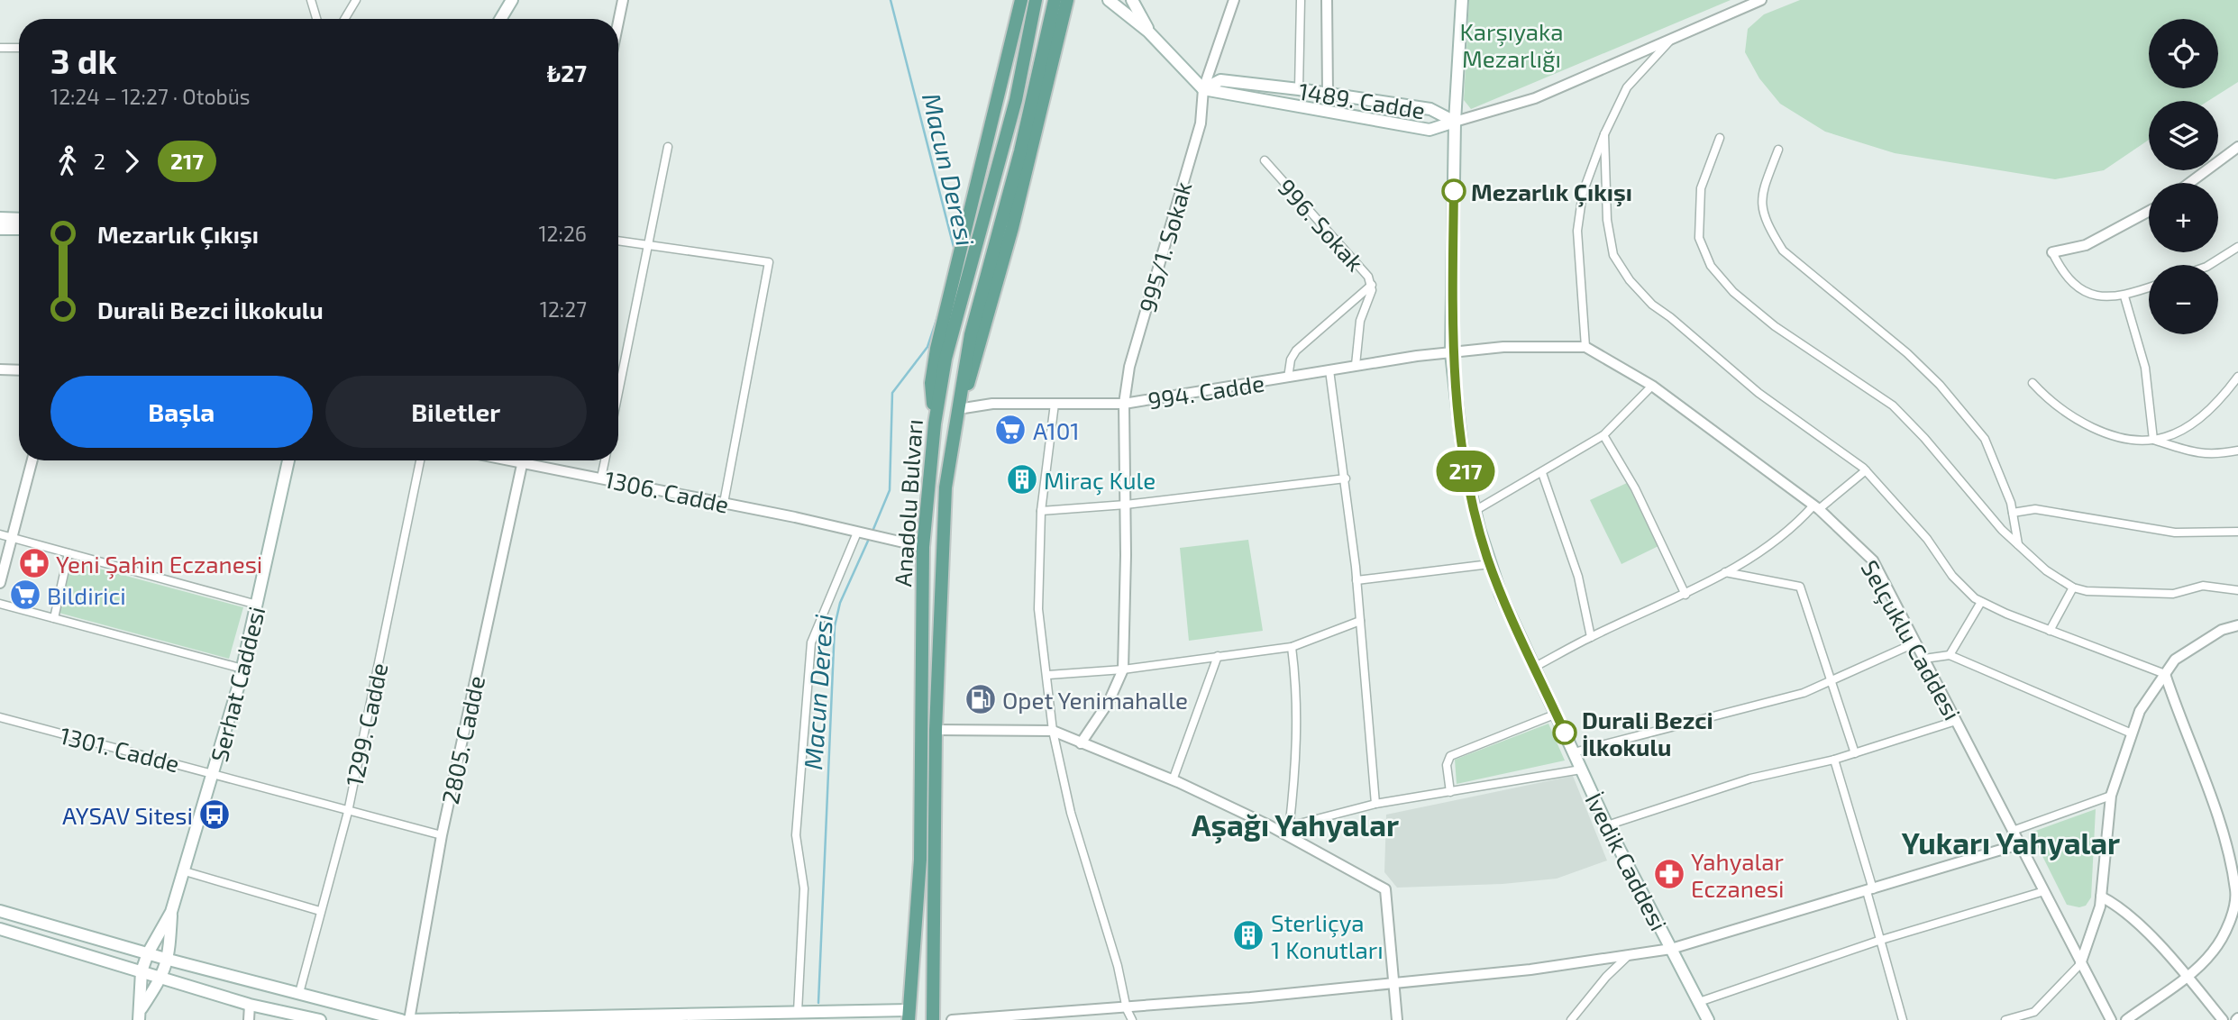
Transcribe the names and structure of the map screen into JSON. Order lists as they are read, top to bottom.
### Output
{
  "streets": {
    "main road": [
      "1489. Cadde",
      "Anadolu Bulvarı",
      "Serhat Caddesi",
      "İvedik Caddesi"
    ],
    "street": [
      "996. Sokak",
      "995/1. Sokak",
      "994. Cadde",
      "1306. Cadde",
      "Selçuklu Caddesi",
      "1299. Cadde",
      "2805. Cadde",
      "1301. Cadde"
    ]
  },
  "crossings": [
    ["1489. Cadde", "995/1. Sokak"],
    ["1489. Cadde", "İvedik Caddesi"],
    ["996. Sokak", "994. Cadde"],
    ["995/1. Sokak", "994. Cadde"],
    ["994. Cadde", "Anadolu Bulvarı"],
    ["994. Cadde", "Selçuklu Caddesi"],
    ["994. Cadde", "İvedik Caddesi"],
    ["1306. Cadde", "Anadolu Bulvarı"],
    ["Selçuklu Caddesi", "İvedik Caddesi"],
    ["Serhat Caddesi", "1301. Cadde"],
    ["1299. Cadde", "1301. Cadde"],
    ["2805. Cadde", "1301. Cadde"]
  ],
  "districts": ["Aşağı Yahyalar", "Yukarı Yahyalar"],
  "water": ["Macun Deresi"],
  "parks": ["Karşıyaka Mezarlığı"],
  "places": {
    "other": ["Mezarlık Çıkışı", "Durali Bezci İlkokulu"],
    "supermarket": ["A101", "Bildirici"],
    "building": ["Miraç Kule", "Sterliçya 1 Konutları"],
    "pharmacy": ["Yeni Şahin Eczanesi", "Yahyalar Eczanesi"],
    "fuel station": ["Opet Yenimahalle"],
    "bus stop": ["AYSAV Sitesi"]
  },
  "lines": ["bus line 217"],
  "page": {
    "on_map": "217",
    "map_buttons": ["+", "−"],
    "heading": ["3 dk", "12:24 – 12:27 · Otobüs", "₺27"],
    "legs": ["2", "217"],
    "list": [
      {
        "name": "Mezarlık Çıkışı",
        "value": "12:26"
      },
      {
        "name": "Durali Bezci İlkokulu",
        "value": "12:27"
      }
    ],
    "buttons": ["Başla", "Biletler"]
  }
}
